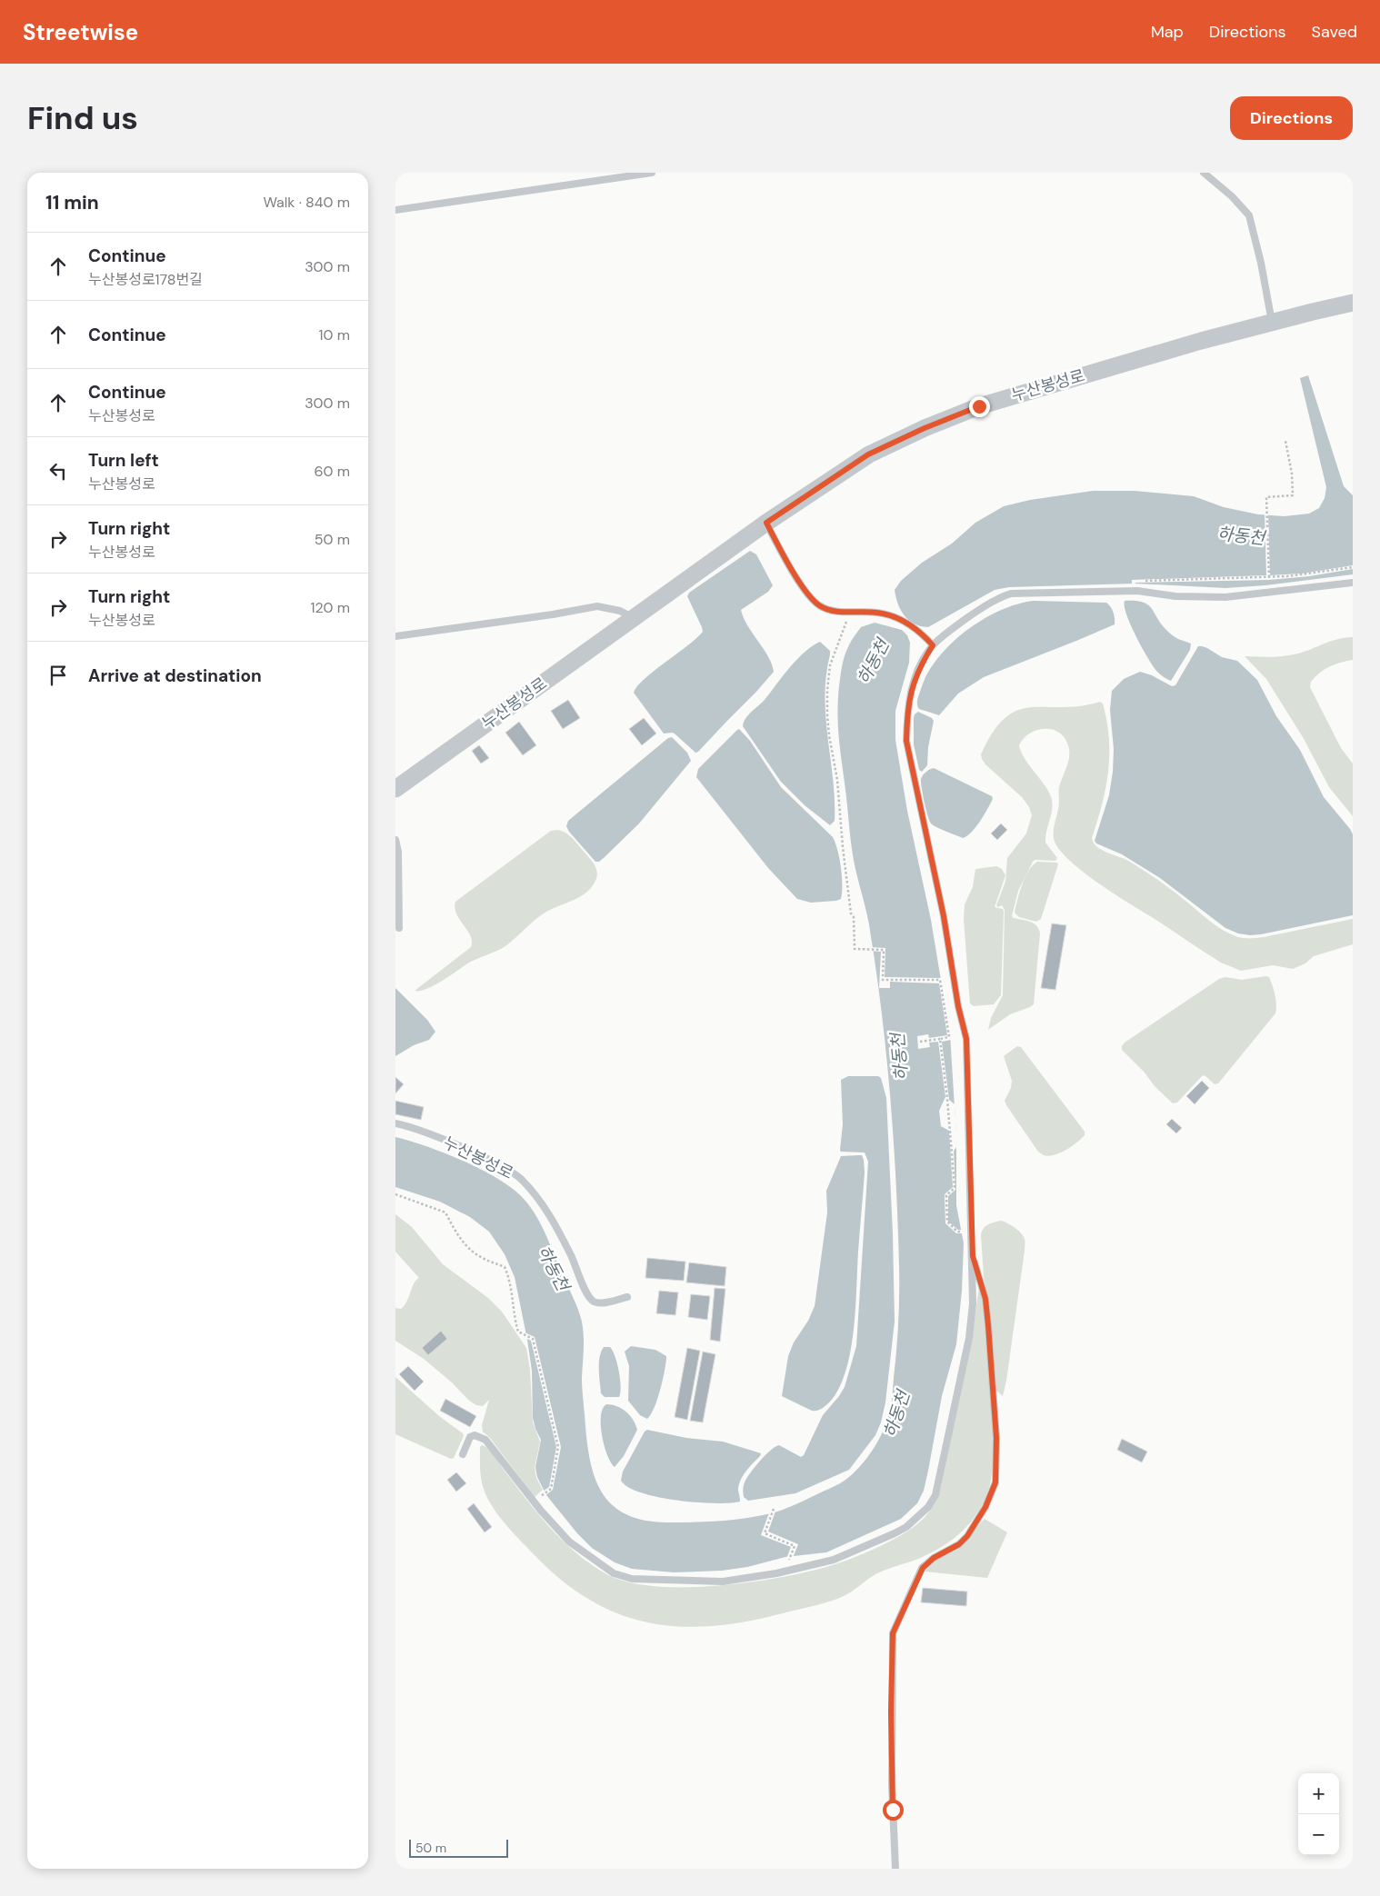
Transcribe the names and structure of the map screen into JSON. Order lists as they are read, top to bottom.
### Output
{
  "streets": {
    "street": ["누산봉성로"]
  },
  "water": ["하동천"],
  "scale_bar": "50 m",
  "page": {
    "header": "Streetwise",
    "nav": ["Map", "Directions", "Saved"],
    "buttons": "Directions",
    "title": "Find us",
    "heading": ["11 min", "Walk · 840 m"],
    "list": [
      ["Continue", "누산봉성로178번길", "300 m"],
      ["Continue", "10 m"],
      ["Continue", "누산봉성로", "300 m"],
      ["Turn left", "누산봉성로", "60 m"],
      ["Turn right", "누산봉성로", "50 m"],
      ["Turn right", "누산봉성로", "120 m"],
      "Arrive at destination"
    ],
    "map_buttons": ["+", "−"],
    "scale": "50 m"
  }
}
